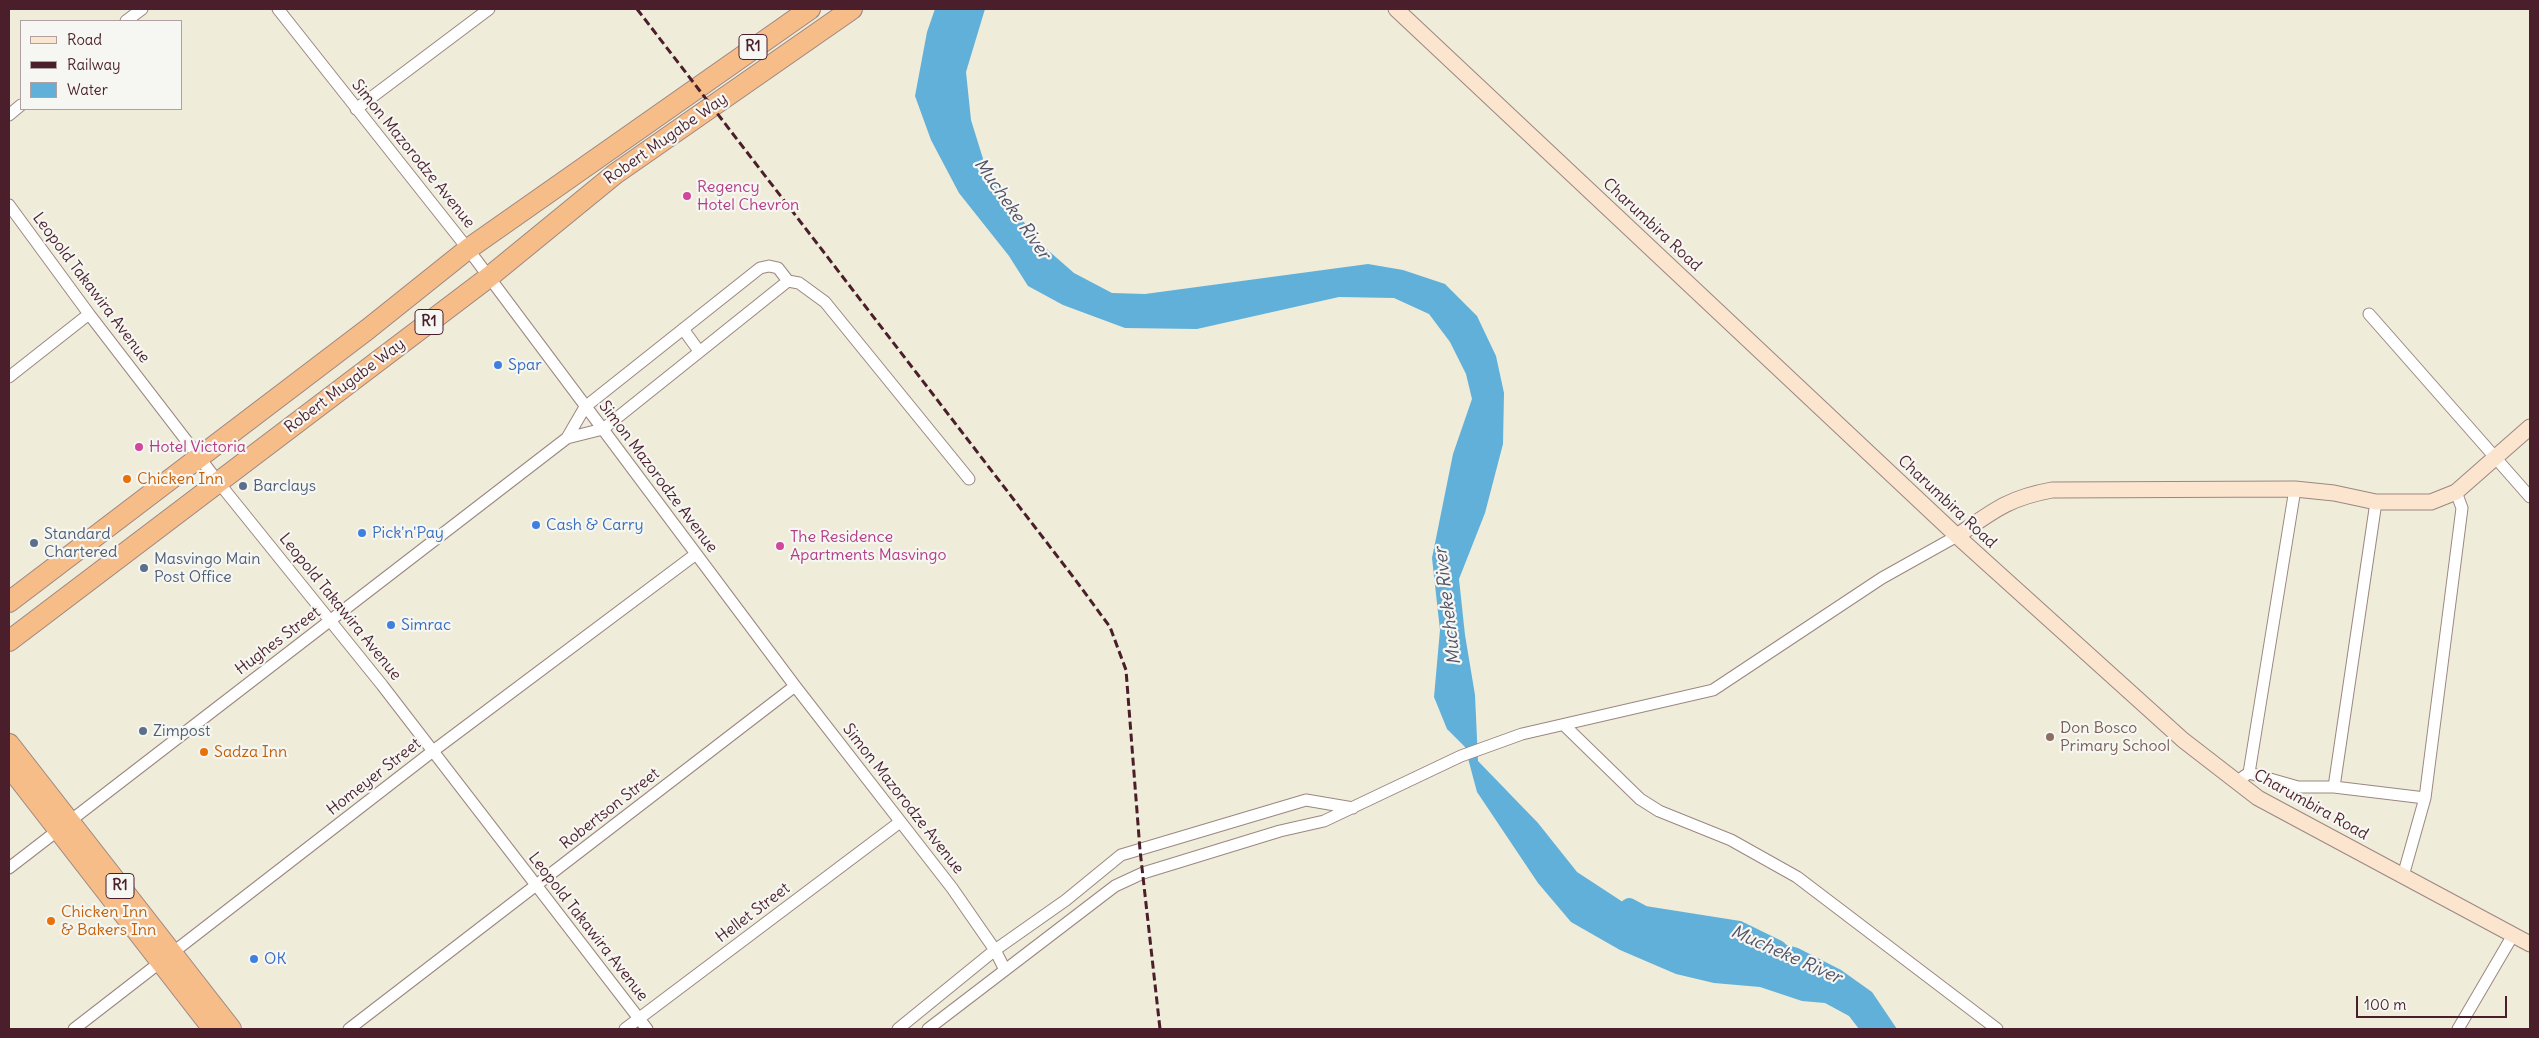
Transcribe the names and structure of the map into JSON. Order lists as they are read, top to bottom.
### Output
{
  "streets": {
    "highway": ["R1", "Robert Mugabe Way"],
    "street": [
      "Simon Mazorodze Avenue",
      "Charumbira Road",
      "Leopold Takawira Avenue",
      "Hughes Street",
      "Homeyer Street",
      "Robertson Street",
      "Hellet Street"
    ]
  },
  "crossings": [
    ["R1", "Hughes Street"],
    ["R1", "Homeyer Street"],
    ["Robert Mugabe Way", "Simon Mazorodze Avenue"],
    ["Robert Mugabe Way", "Leopold Takawira Avenue"],
    ["Simon Mazorodze Avenue", "Homeyer Street"],
    ["Simon Mazorodze Avenue", "Robertson Street"],
    ["Simon Mazorodze Avenue", "Hellet Street"],
    ["Leopold Takawira Avenue", "Hughes Street"],
    ["Leopold Takawira Avenue", "Homeyer Street"],
    ["Leopold Takawira Avenue", "Robertson Street"],
    ["Leopold Takawira Avenue", "Hellet Street"]
  ],
  "water": ["Mucheke River"],
  "places": [
    "Regency Hotel Chevron",
    "Spar",
    "Hotel Victoria",
    "Chicken Inn",
    "Barclays",
    "Cash & Carry",
    "Pick'n'Pay",
    "Standard Chartered",
    "The Residence Apartments Masvingo",
    "Masvingo Main Post Office",
    "Simrac",
    "Zimpost",
    "Don Bosco Primary School",
    "Sadza Inn",
    "Chicken Inn & Bakers Inn",
    "OK"
  ],
  "legend": ["Road", "Railway", "Water"],
  "scale_bar": "100 m"
}
